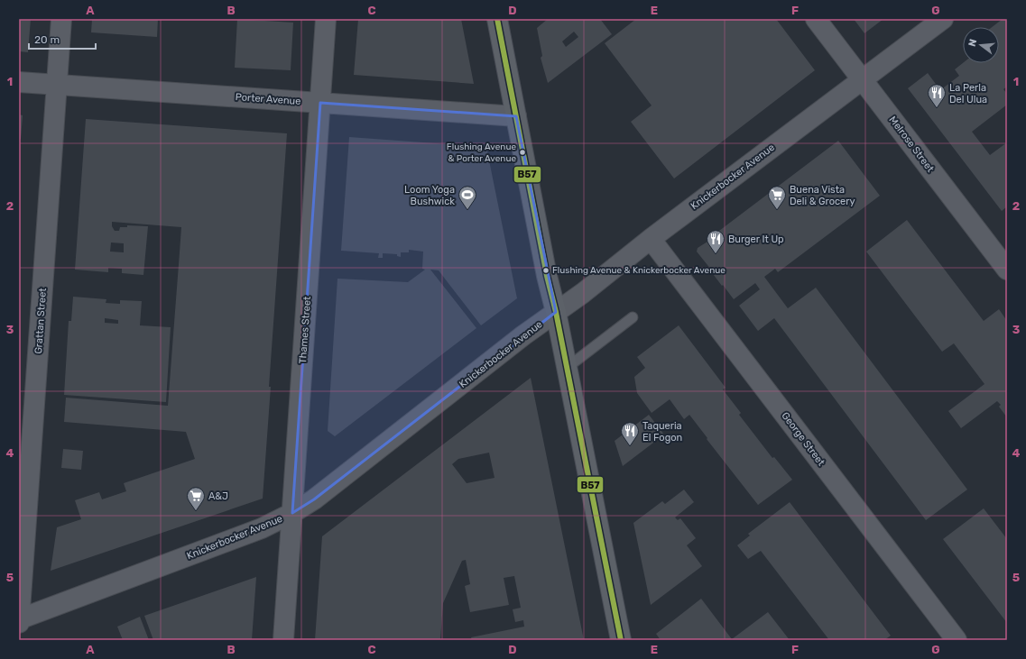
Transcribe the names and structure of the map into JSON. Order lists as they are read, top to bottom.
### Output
{
  "streets": {
    "street": [
      "Porter Avenue",
      "Melrose Street",
      "Knickerbocker Avenue",
      "Grattan Street",
      "Thames Street",
      "George Street"
    ]
  },
  "crossings": [
    ["Porter Avenue", "Grattan Street"],
    ["Porter Avenue", "Thames Street"],
    ["Melrose Street", "Knickerbocker Avenue"],
    ["Knickerbocker Avenue", "Grattan Street"],
    ["Knickerbocker Avenue", "Thames Street"],
    ["Knickerbocker Avenue", "George Street"]
  ],
  "places": {
    "restaurant": ["La Perla Del Ulua", "Burger It Up", "Taqueria El Fogon"],
    "other": ["Flushing Avenue & Porter Avenue", "Flushing Avenue & Knickerbocker Avenue"],
    "sports": ["Loom Yoga Bushwick"],
    "supermarket": ["Buena Vista Deli & Grocery", "A&J"]
  },
  "lines": ["transit line B57"],
  "scale_bar": "20 m",
  "north": "left",
  "grid": {
    "columns": [
      "A",
      "B",
      "C",
      "D",
      "E",
      "F",
      "G"
    ],
    "rows": [
      "1",
      "2",
      "3",
      "4",
      "5"
    ]
  }
}
